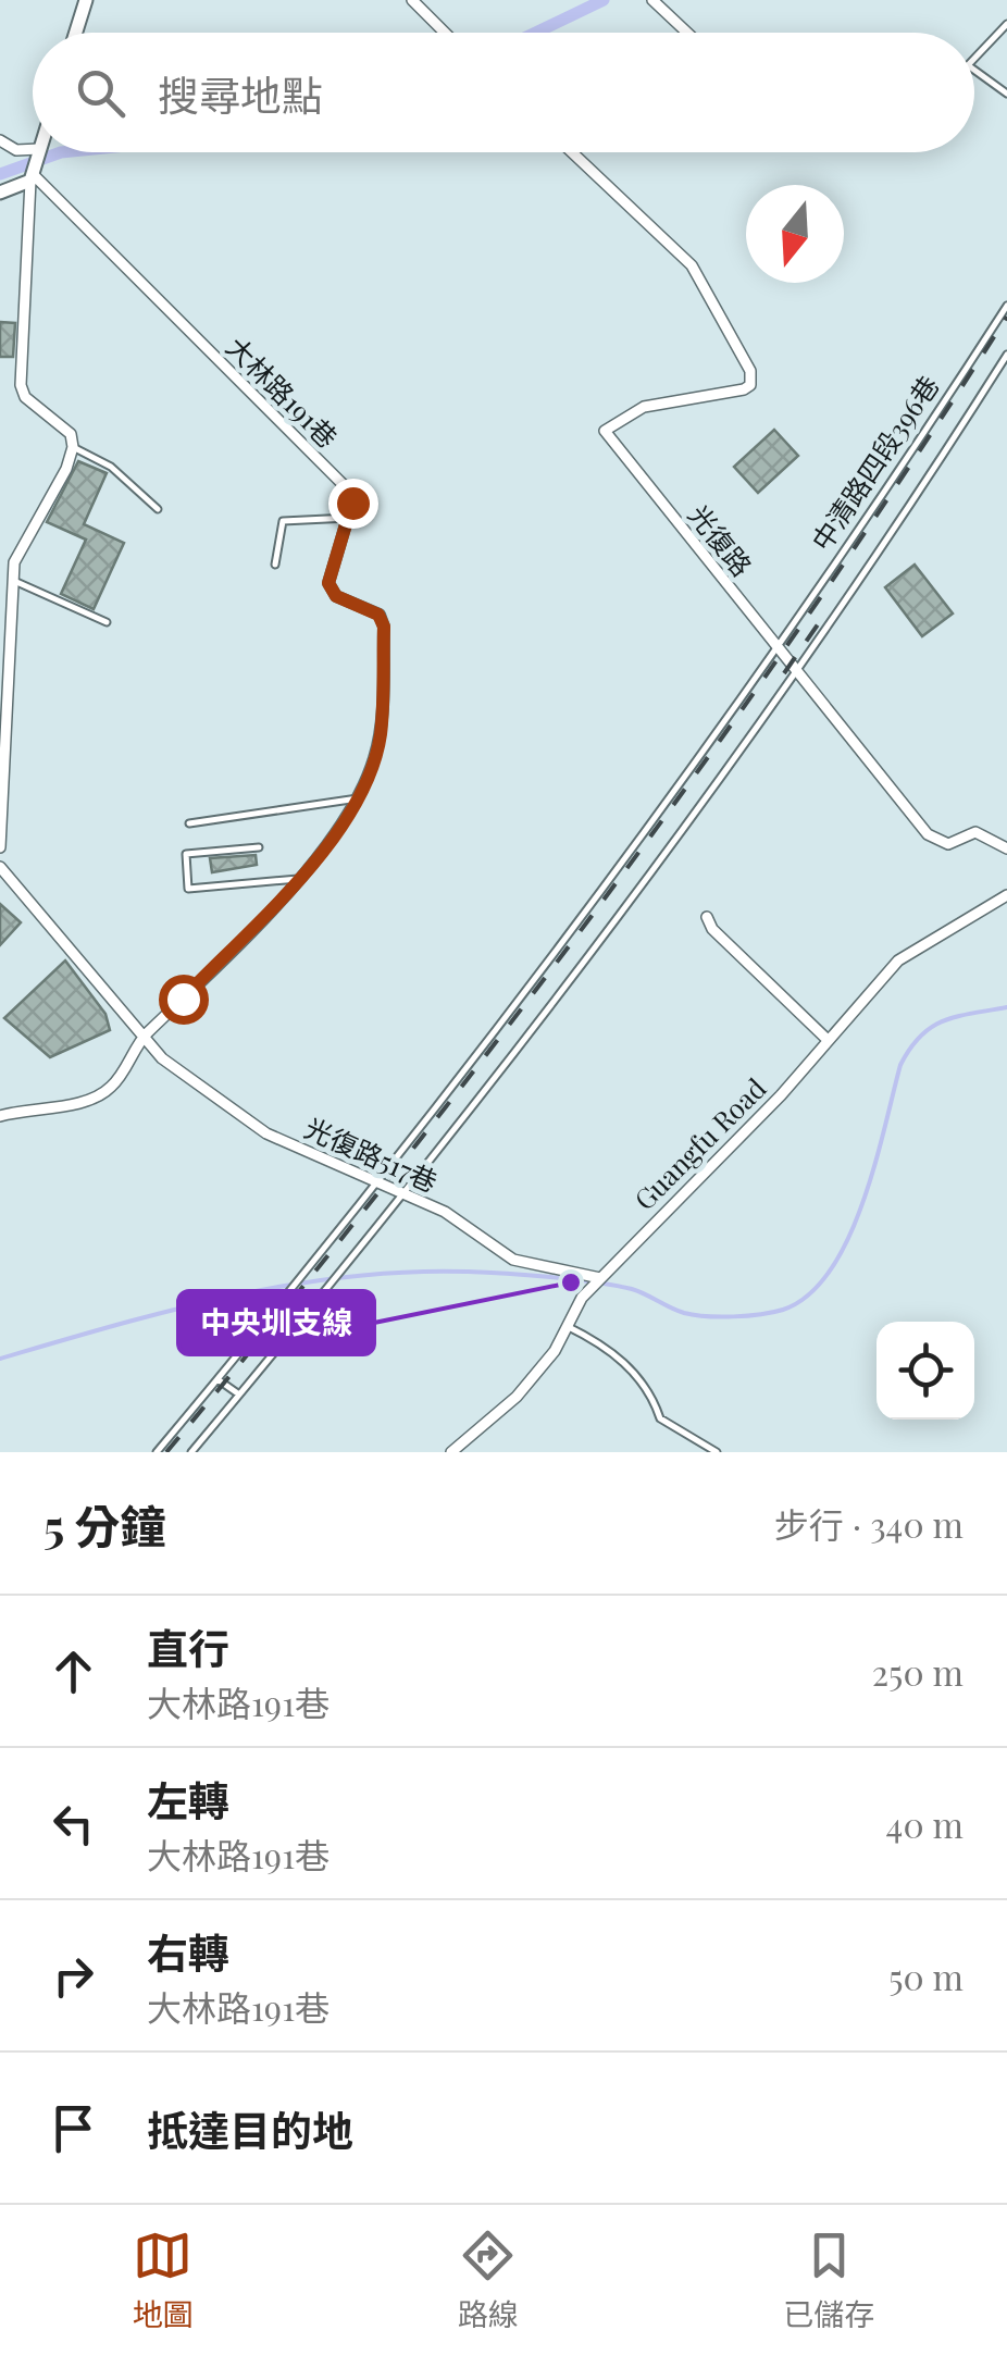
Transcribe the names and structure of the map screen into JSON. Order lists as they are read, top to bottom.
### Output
{
  "streets": {
    "street": [
      "大林路191巷",
      "光復路",
      "Guangfu Road",
      "光復路517巷"
    ],
    "lane": ["中清路四段396巷"]
  },
  "crossings": [
    ["中清路四段396巷", "光復路"],
    ["中清路四段396巷", "光復路517巷"],
    ["Guangfu Road", "光復路517巷"]
  ],
  "places": ["中央圳支線"],
  "north": "bottom",
  "page": {
    "search": "搜尋地點",
    "heading": ["5 分鐘", "步行 · 340 m"],
    "list": [
      ["直行", "大林路191巷", "250 m"],
      ["左轉", "大林路191巷", "40 m"],
      ["右轉", "大林路191巷", "50 m"],
      "抵達目的地"
    ],
    "nav": ["地圖", "路線", "已儲存"]
  }
}
